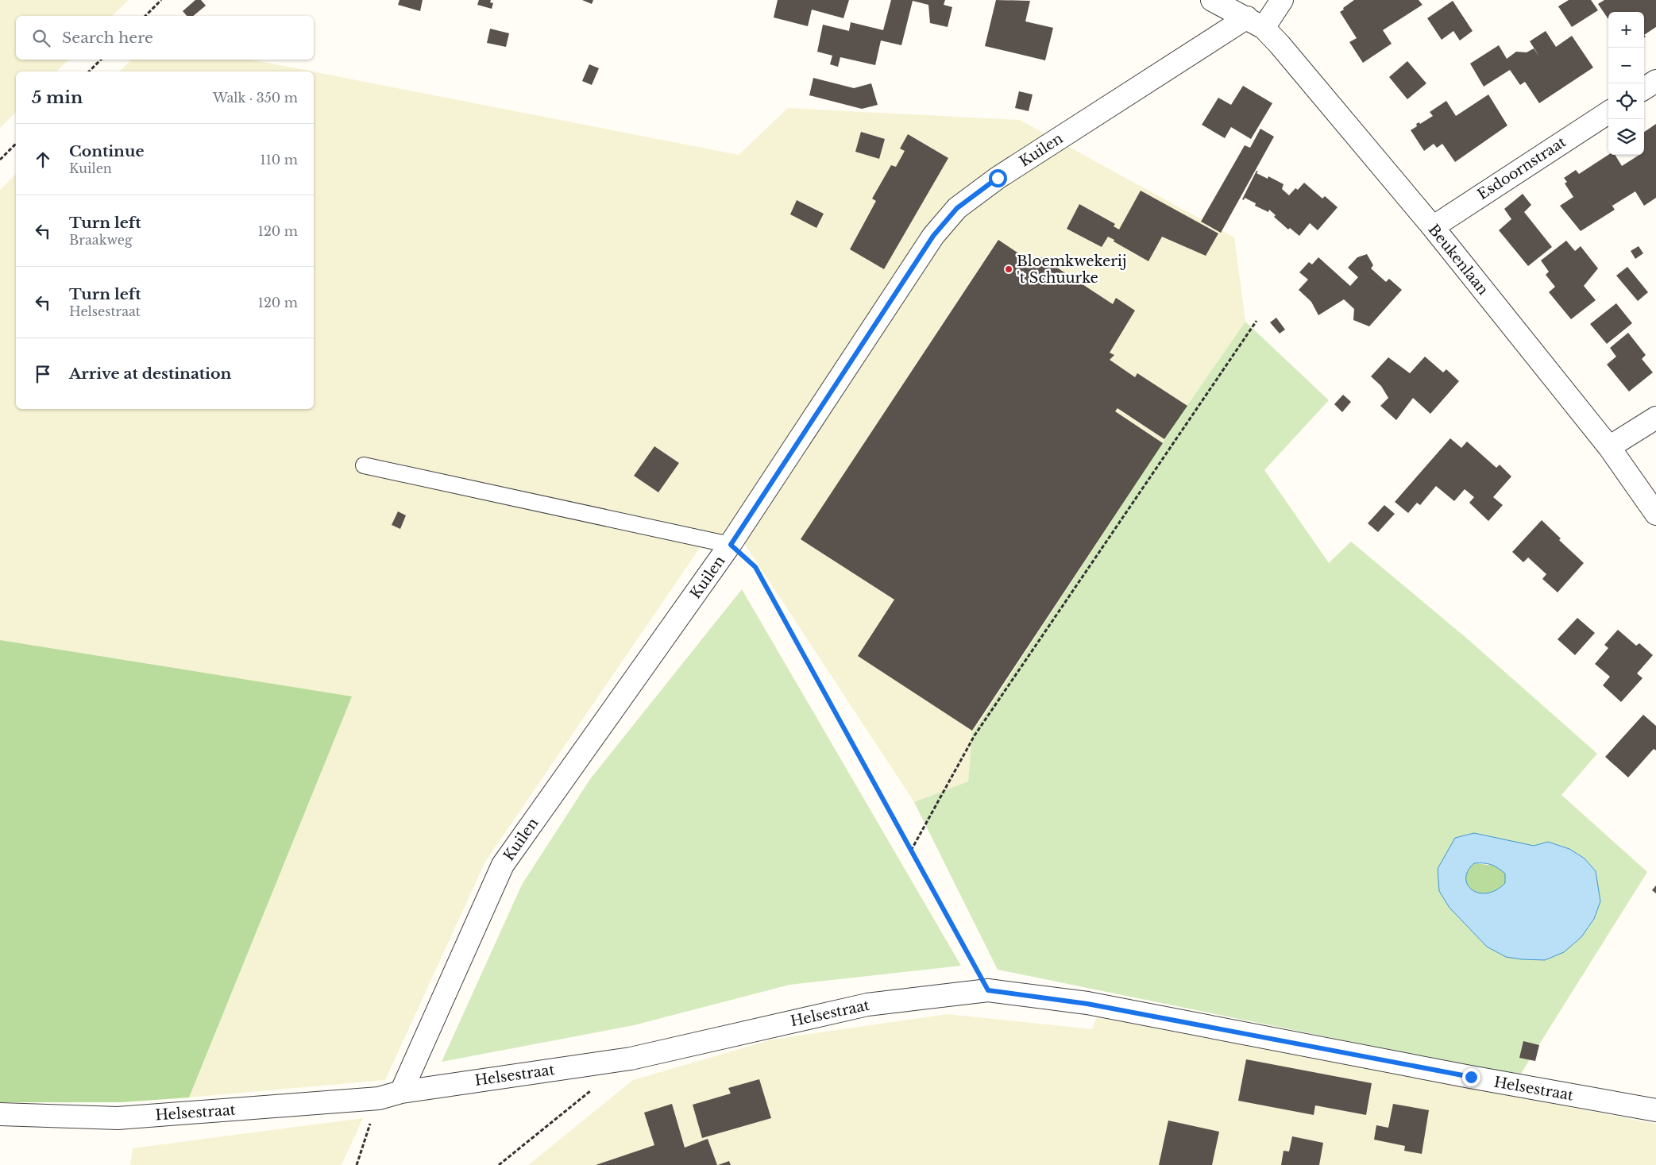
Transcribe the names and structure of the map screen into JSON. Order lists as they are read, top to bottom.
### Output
{
  "streets": {
    "street": [
      "Kuilen",
      "Esdoornstraat",
      "Beukenlaan",
      "Helsestraat"
    ]
  },
  "crossings": [
    ["Kuilen", "Beukenlaan"],
    ["Kuilen", "Helsestraat"],
    ["Esdoornstraat", "Beukenlaan"]
  ],
  "places": ["Bloemkwekerij 't Schuurke"],
  "page": {
    "map_buttons": ["+", "−"],
    "search": "Search here",
    "heading": ["5 min", "Walk · 350 m"],
    "list": [
      ["Continue", "Kuilen", "110 m"],
      ["Turn left", "Braakweg", "120 m"],
      ["Turn left", "Helsestraat", "120 m"],
      "Arrive at destination"
    ]
  }
}
